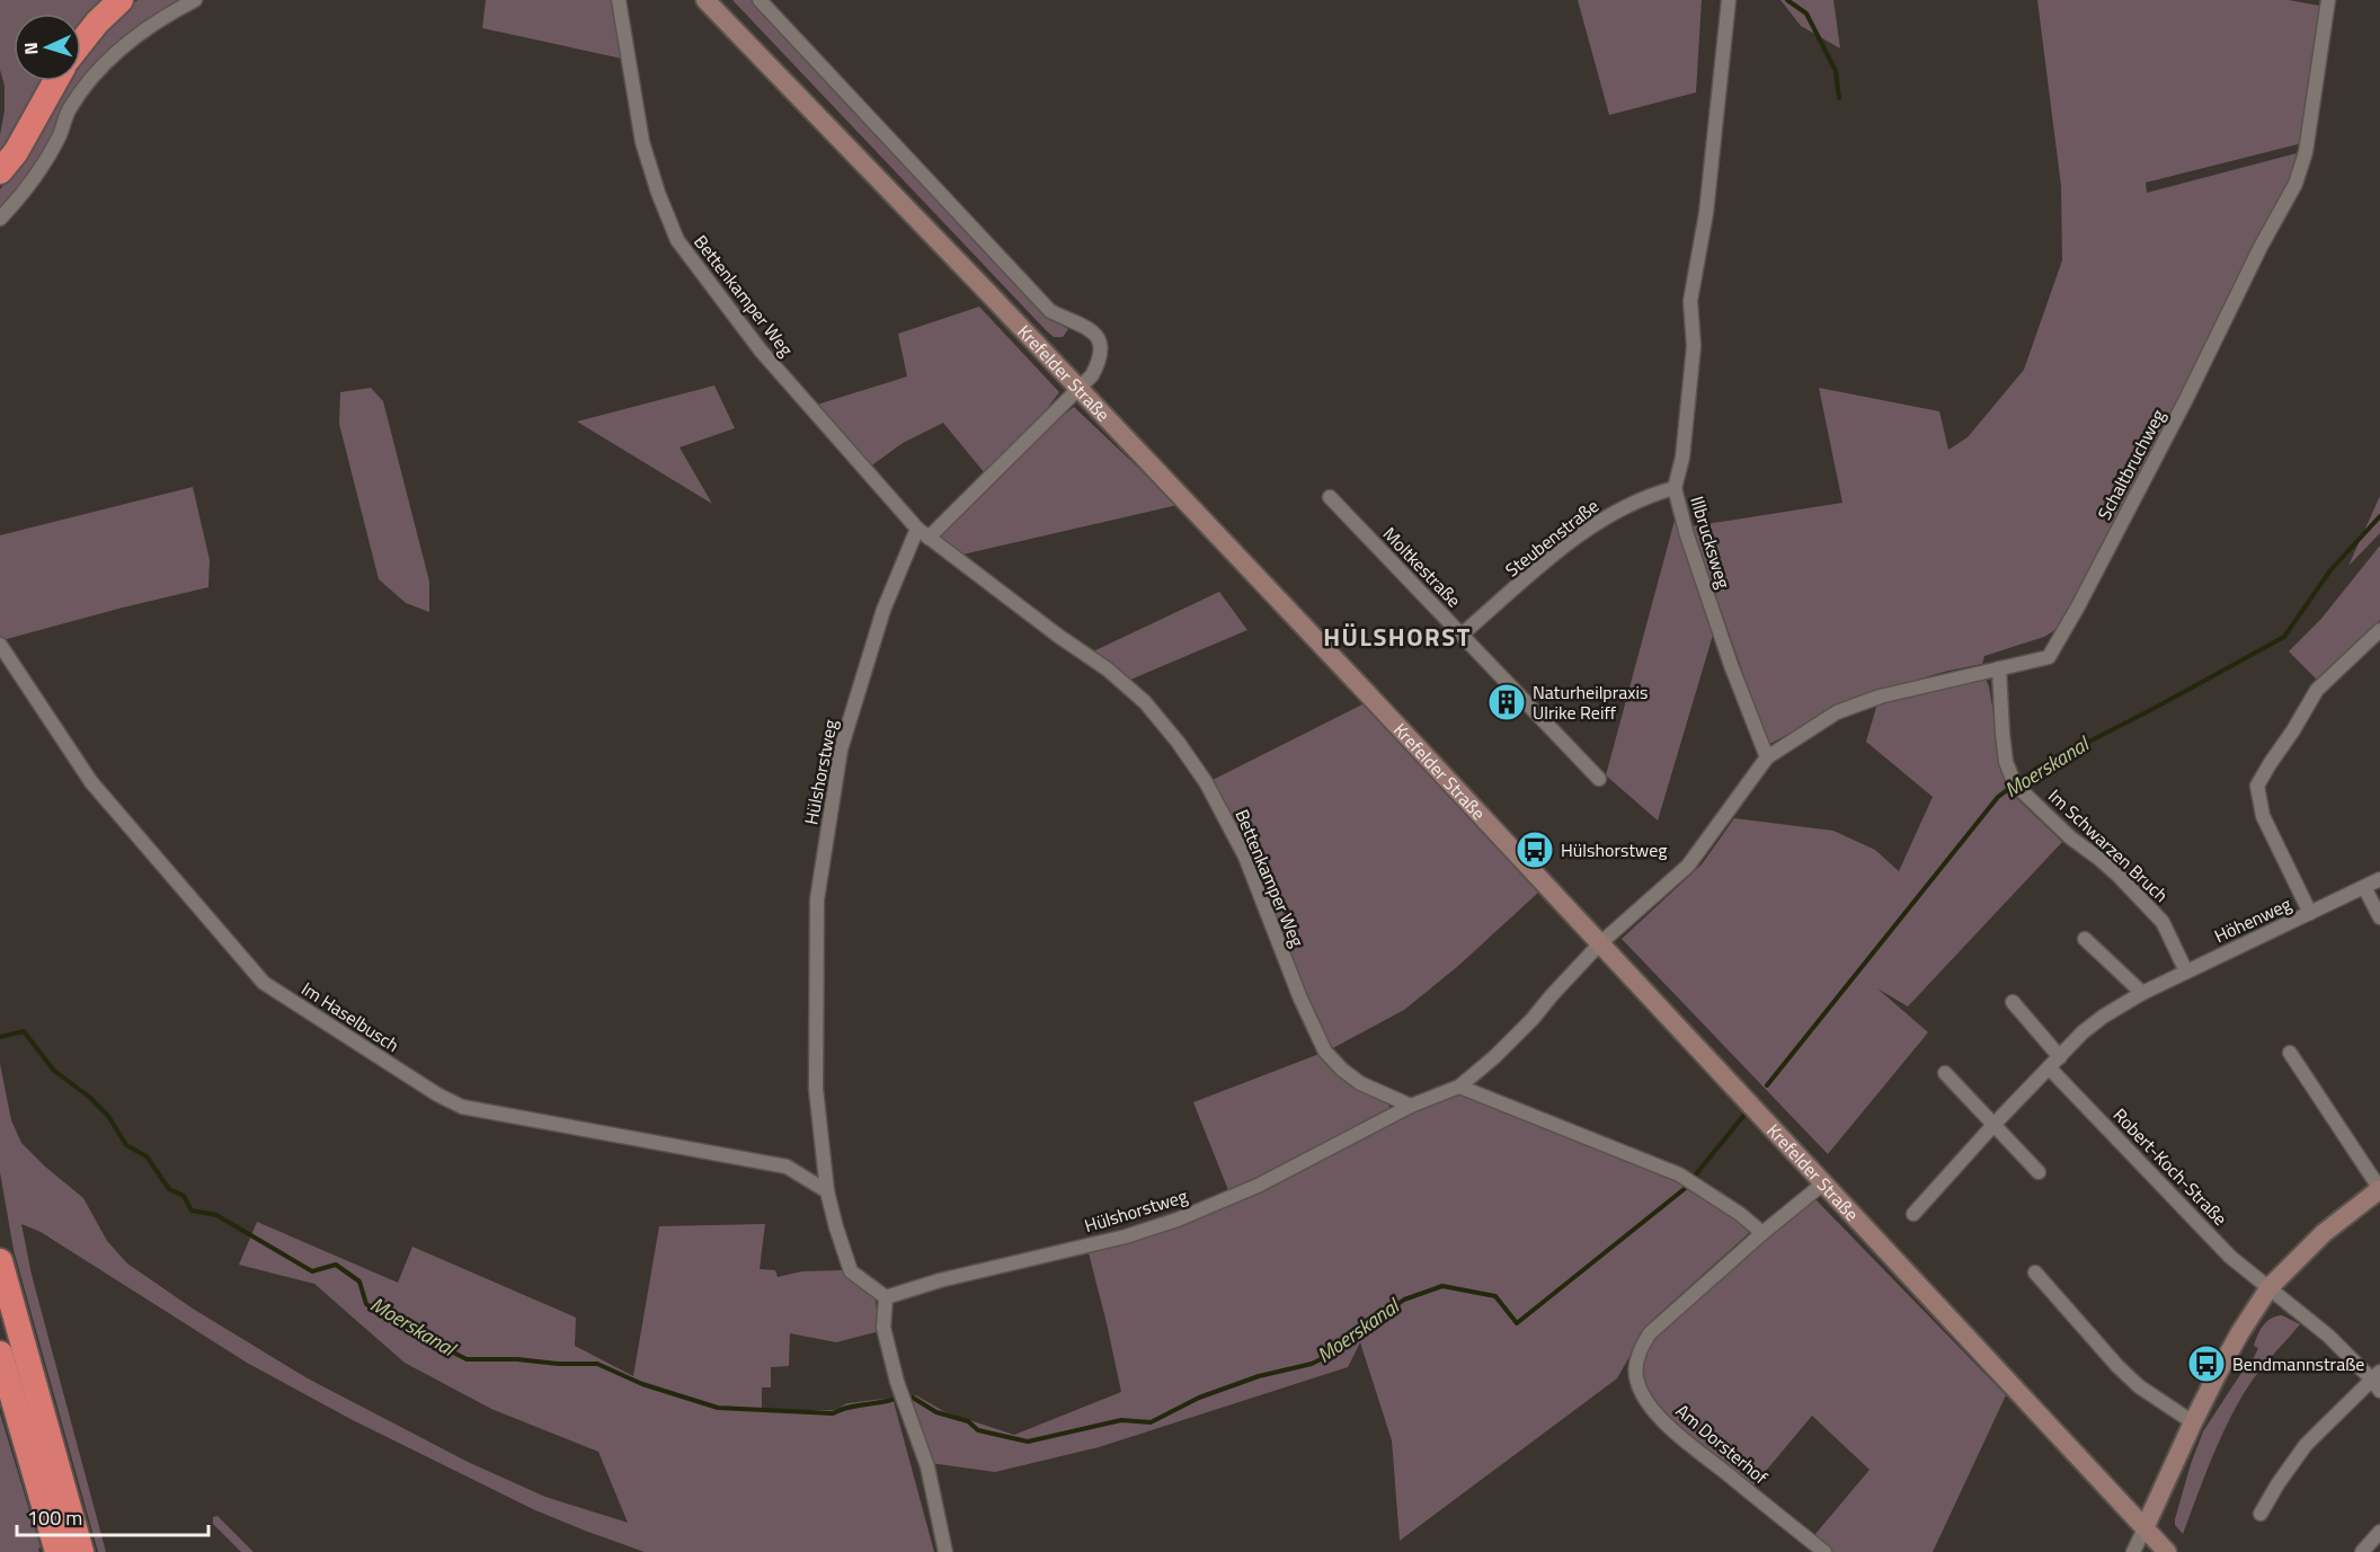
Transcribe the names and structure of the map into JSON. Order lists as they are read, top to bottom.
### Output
{
  "streets": {
    "main road": ["Krefelder Straße"],
    "street": [
      "Bettenkamper Weg",
      "Schaltbruchweg",
      "Steubenstraße",
      "Illbrucksweg",
      "Moltkestraße",
      "Hülshorstweg",
      "Im Schwarzen Bruch",
      "Höhenweg",
      "Im Haselbusch",
      "Robert-Koch-Straße",
      "Am Dorsterhof"
    ]
  },
  "crossings": [
    ["Bettenkamper Weg", "Hülshorstweg"],
    ["Krefelder Straße", "Hülshorstweg"],
    ["Krefelder Straße", "Am Dorsterhof"],
    ["Schaltbruchweg", "Illbrucksweg"],
    ["Schaltbruchweg", "Im Schwarzen Bruch"],
    ["Steubenstraße", "Illbrucksweg"],
    ["Steubenstraße", "Moltkestraße"],
    ["Hülshorstweg", "Im Haselbusch"],
    ["Im Schwarzen Bruch", "Höhenweg"],
    ["Höhenweg", "Robert-Koch-Straße"]
  ],
  "districts": ["HÜLSHORST"],
  "water": ["Moerskanal"],
  "places": {
    "building": ["Naturheilpraxis Ulrike Reiff"],
    "bus stop": ["Hülshorstweg", "Bendmannstraße"]
  },
  "scale_bar": "100 m",
  "north": "left"
}
